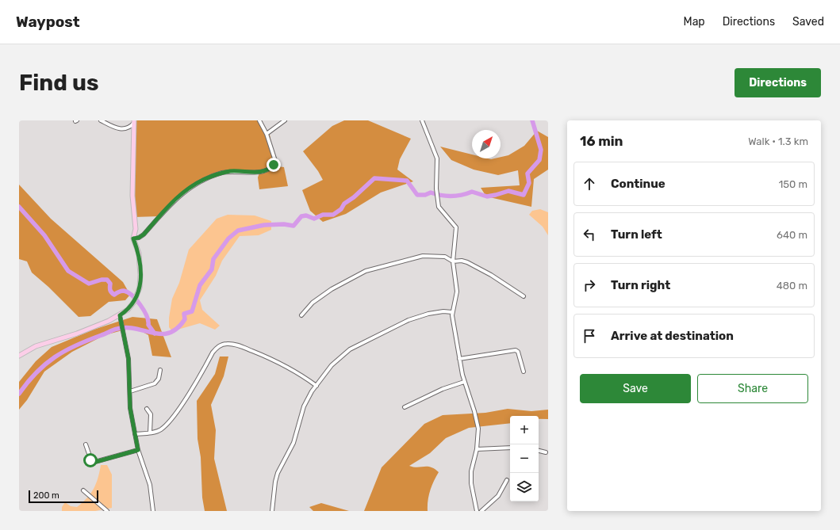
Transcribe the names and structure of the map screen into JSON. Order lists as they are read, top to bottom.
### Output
{
  "scale_bar": "200 m",
  "north": "top right",
  "page": {
    "header": "Waypost",
    "nav": ["Map", "Directions", "Saved"],
    "buttons": [
      "Directions",
      ["Save", "Share"]
    ],
    "title": "Find us",
    "heading": ["16 min", "Walk · 1.3 km"],
    "list": [
      ["Continue", "150 m"],
      ["Turn left", "640 m"],
      ["Turn right", "480 m"],
      "Arrive at destination"
    ],
    "map_buttons": ["+", "−"],
    "scale": "200 m"
  }
}
